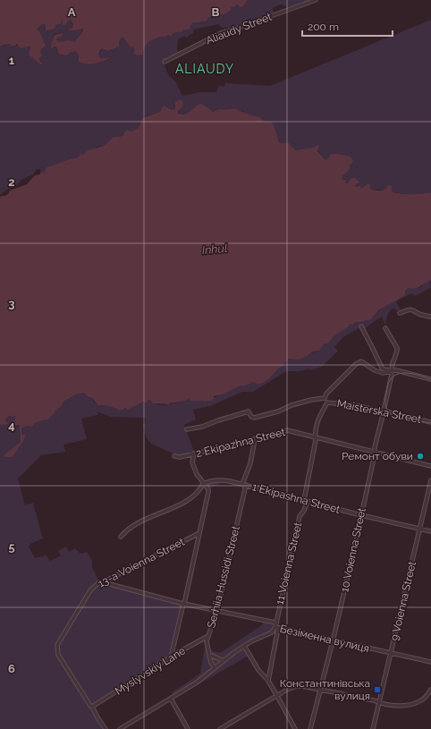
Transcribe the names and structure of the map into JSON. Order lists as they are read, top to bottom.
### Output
{
  "streets": {
    "street": [
      "Aliaudy Street",
      "Maisterska Street",
      "2 Ekipazhna Street",
      "1 Ekipashna Street",
      "10 Voienna Street",
      "13-a Voienna Street",
      "11 Voienna Street",
      "Serhiia Hussidi Street",
      "9 Voienna Street",
      "Безіменна вулиця",
      "Myslyvskiy Lane"
    ]
  },
  "crossings": [
    ["Maisterska Street", "10 Voienna Street"],
    ["2 Ekipazhna Street", "10 Voienna Street"],
    ["2 Ekipazhna Street", "Serhiia Hussidi Street"],
    ["1 Ekipashna Street", "10 Voienna Street"],
    ["1 Ekipashna Street", "13-a Voienna Street"],
    ["1 Ekipashna Street", "11 Voienna Street"],
    ["1 Ekipashna Street", "Serhiia Hussidi Street"],
    ["1 Ekipashna Street", "9 Voienna Street"],
    ["10 Voienna Street", "Безіменна вулиця"],
    ["13-a Voienna Street", "Myslyvskiy Lane"],
    ["11 Voienna Street", "Безіменна вулиця"],
    ["Serhiia Hussidi Street", "Безіменна вулиця"],
    ["Serhiia Hussidi Street", "Myslyvskiy Lane"],
    ["9 Voienna Street", "Безіменна вулиця"]
  ],
  "districts": ["ALIAUDY"],
  "water": ["Inhul"],
  "places": {
    "other": ["Ремонт обуви"],
    "transit": ["Константинівська вулиця"]
  },
  "scale_bar": "200 m",
  "grid": {
    "columns": ["A", "B"],
    "rows": [
      "1",
      "2",
      "3",
      "4",
      "5",
      "6"
    ]
  }
}
